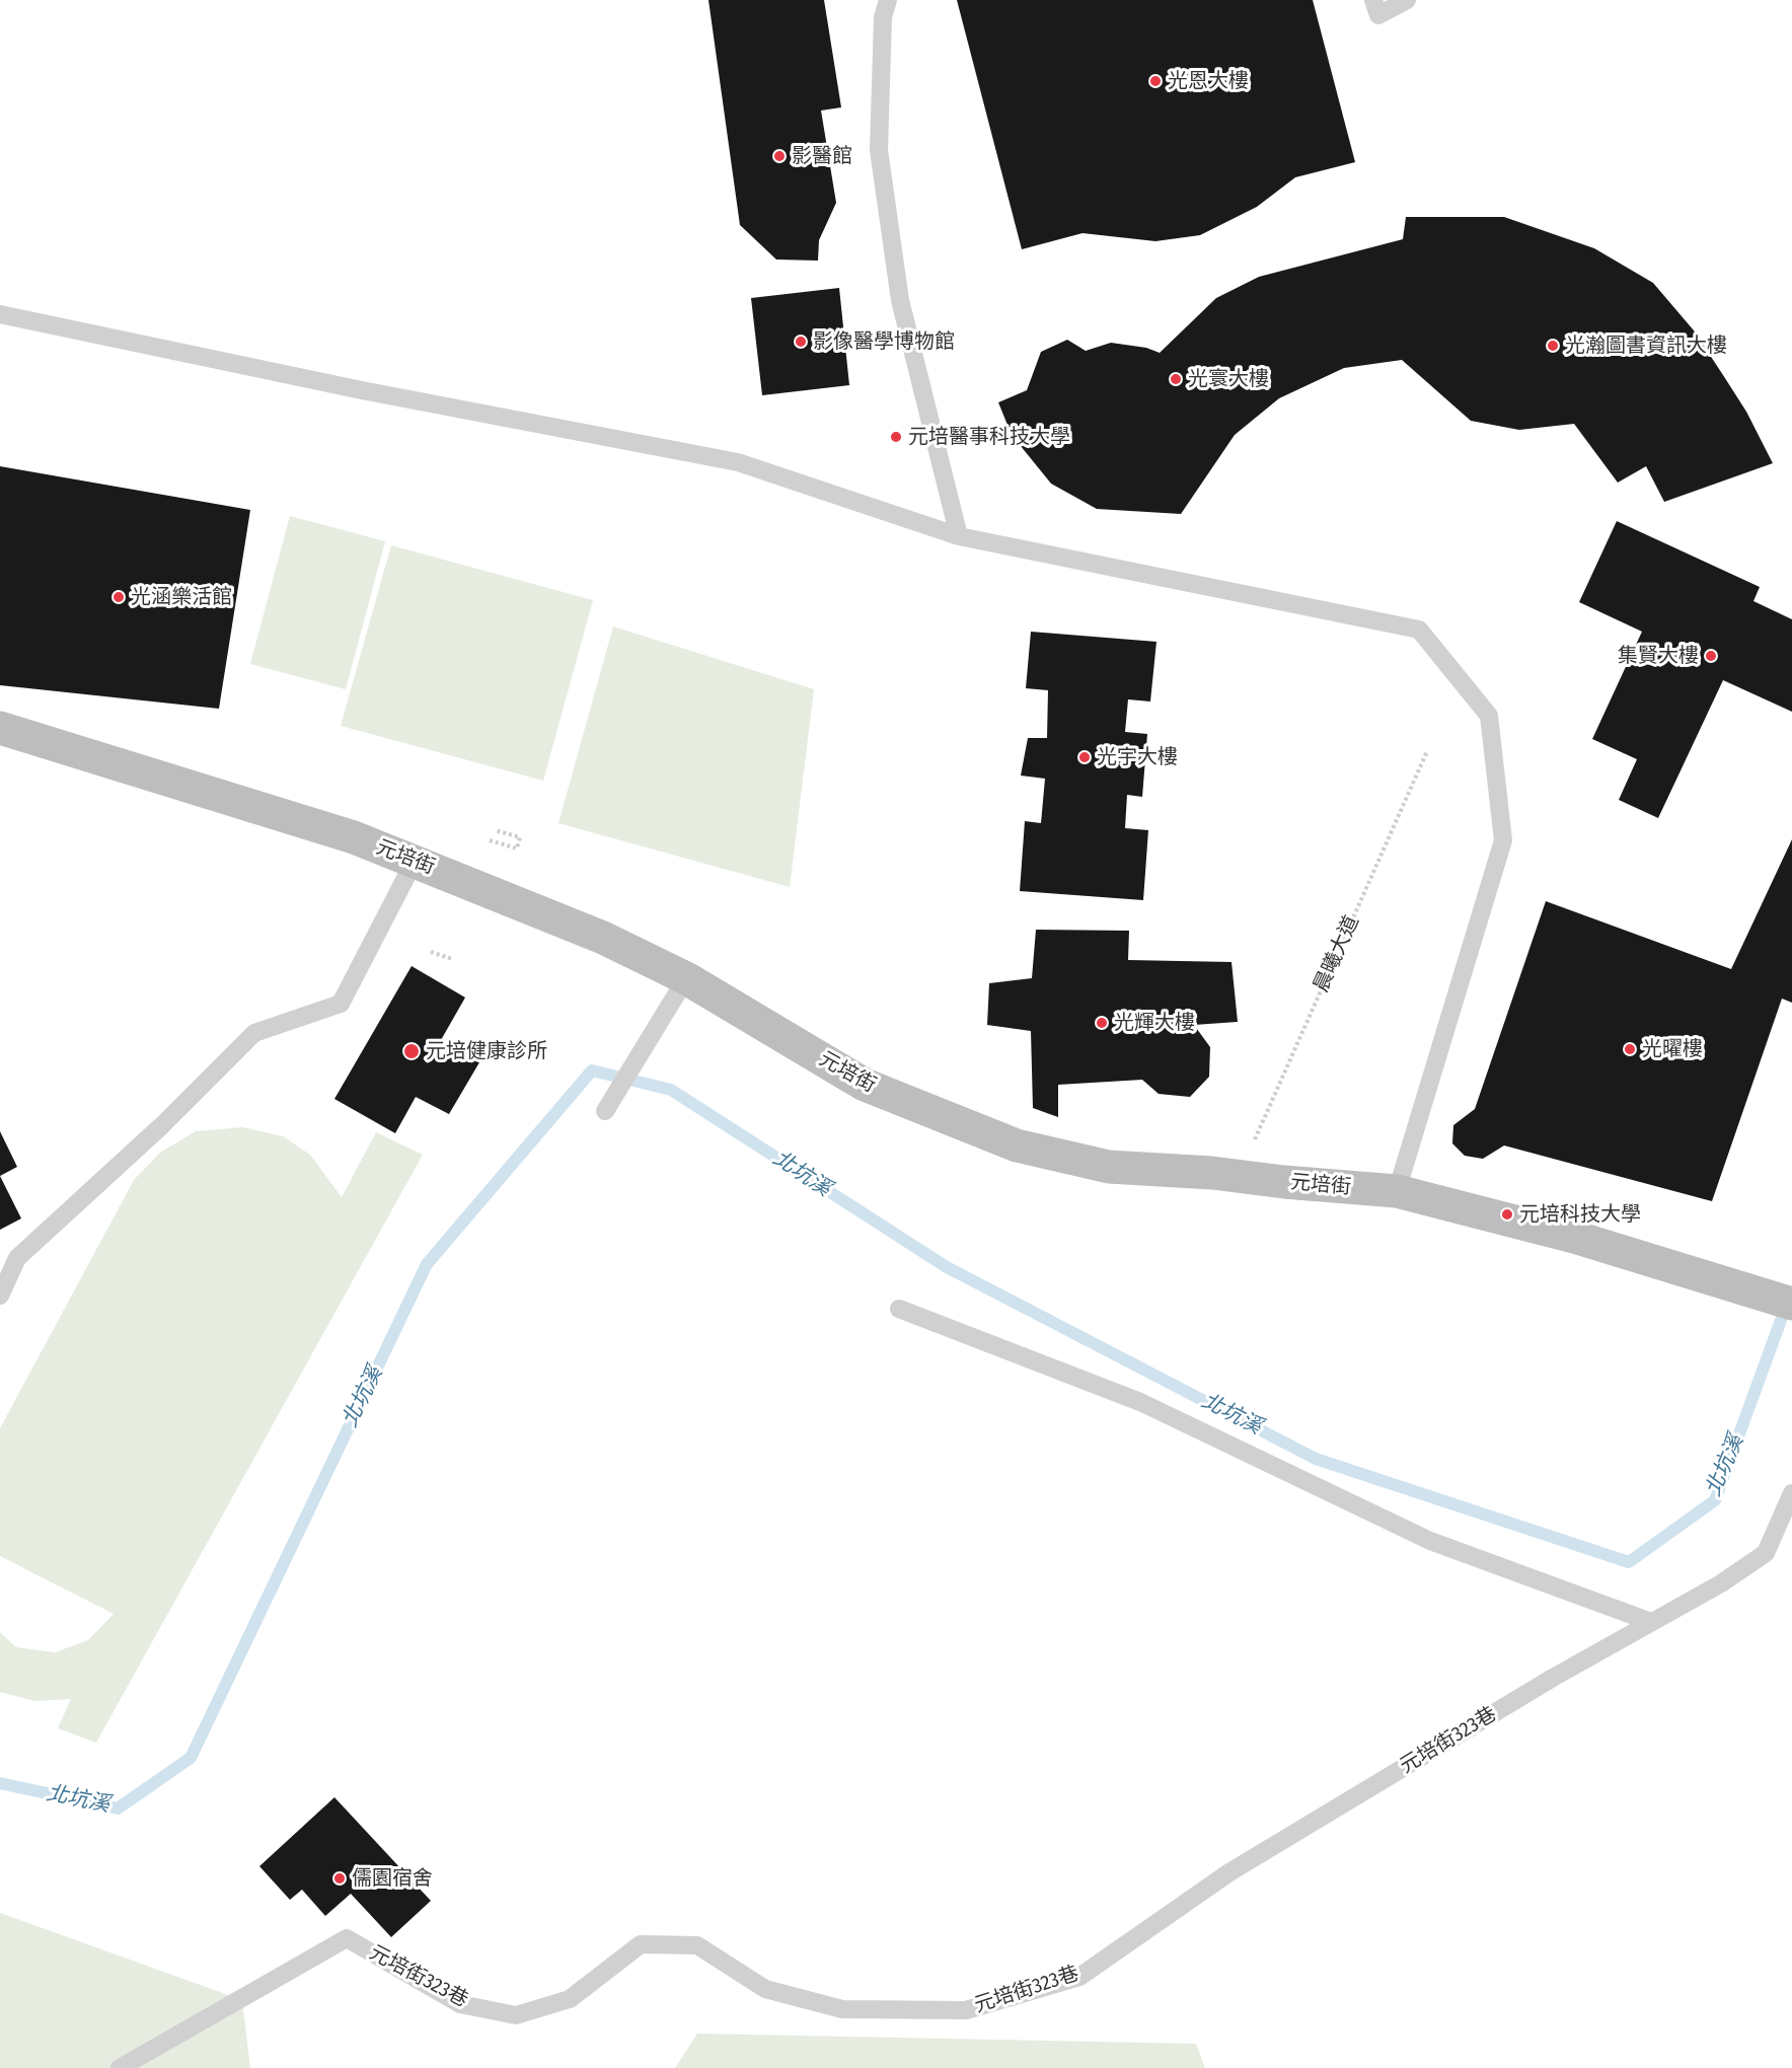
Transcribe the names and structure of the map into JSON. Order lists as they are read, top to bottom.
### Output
{
  "streets": {
    "street": ["元培街"],
    "lane": ["元培街323巷"],
    "path": ["晨曦大道"]
  },
  "water": ["北坑溪"],
  "places": [
    "光恩大樓",
    "影醫館",
    "影像醫學博物館",
    "光瀚圖書資訊大樓",
    "光寰大樓",
    "元培醫事科技大學",
    "光涵樂活館",
    "集賢大樓",
    "光宇大樓",
    "光輝大樓",
    "光曜樓",
    "元培健康診所",
    "元培科技大學",
    "儒園宿舍"
  ]
}
